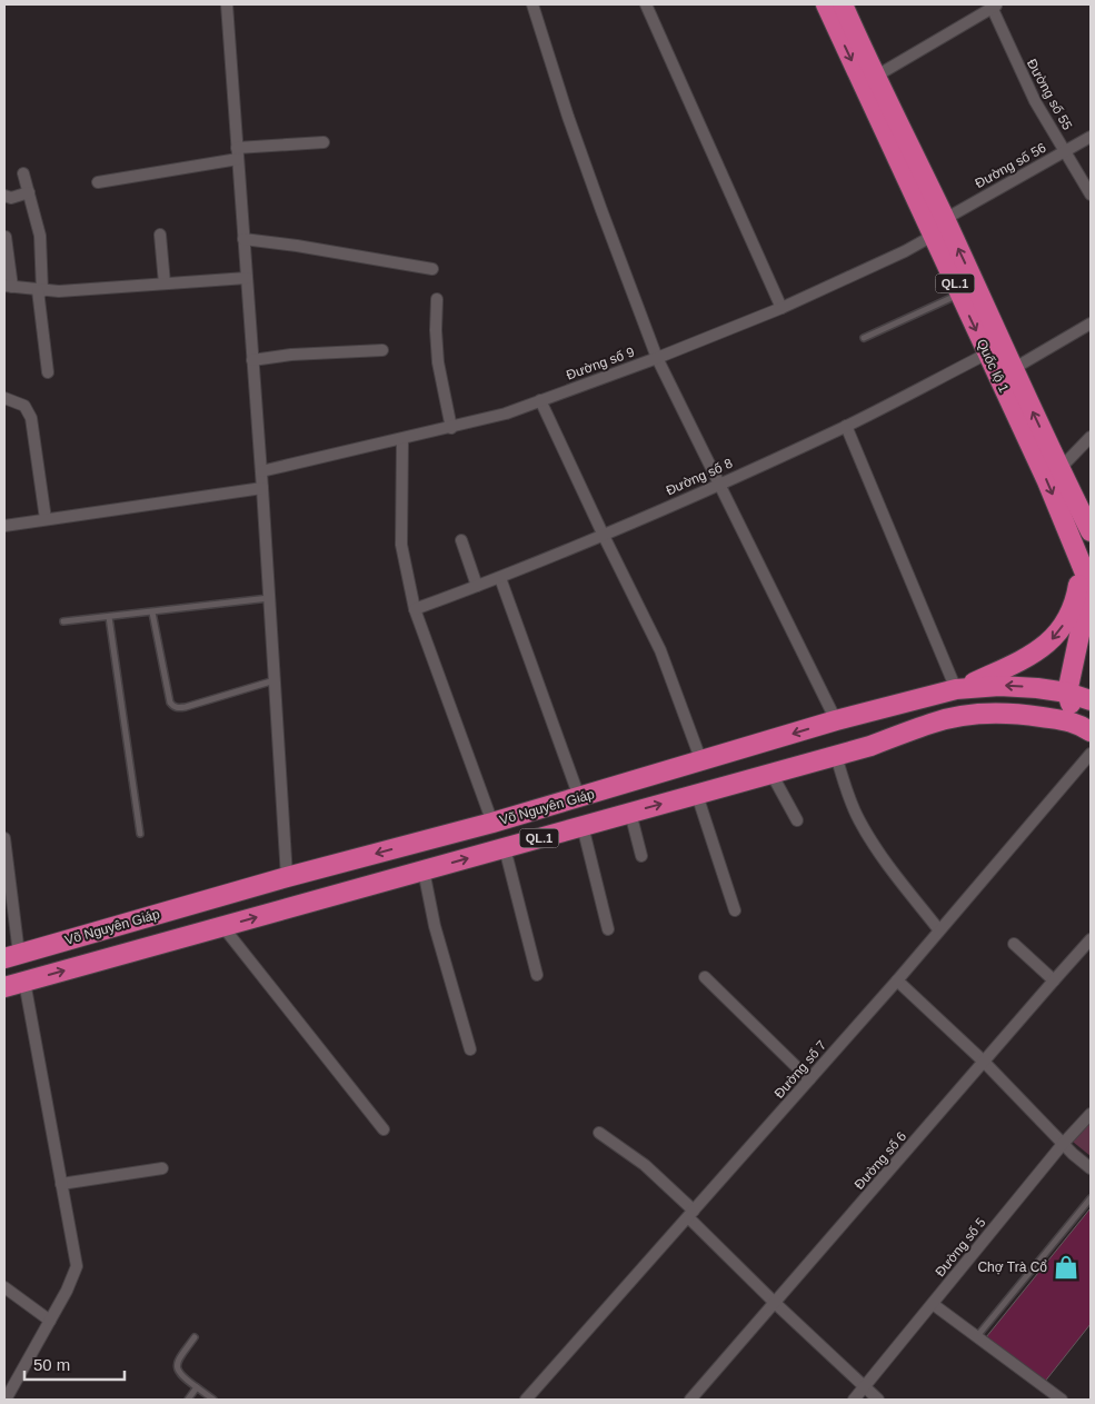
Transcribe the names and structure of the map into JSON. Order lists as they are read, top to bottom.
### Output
{
  "streets": {
    "highway": ["QL.1", "Quốc lộ 1", "Võ Nguyên Giáp"],
    "street": [
      "Đường số 55",
      "Đường số 56",
      "Đường số 9",
      "Đường số 8",
      "Đường số 7",
      "Đường số 6",
      "Đường số 5"
    ]
  },
  "crossings": [
    ["Đường số 55", "Đường số 56"],
    ["Đường số 56", "Quốc lộ 1"],
    ["Đường số 9", "Quốc lộ 1"],
    ["Quốc lộ 1", "Đường số 8"],
    ["Quốc lộ 1", "Võ Nguyên Giáp"]
  ],
  "places": {
    "shop": ["Chợ Trà Cổ"]
  },
  "scale_bar": "50 m"
}
